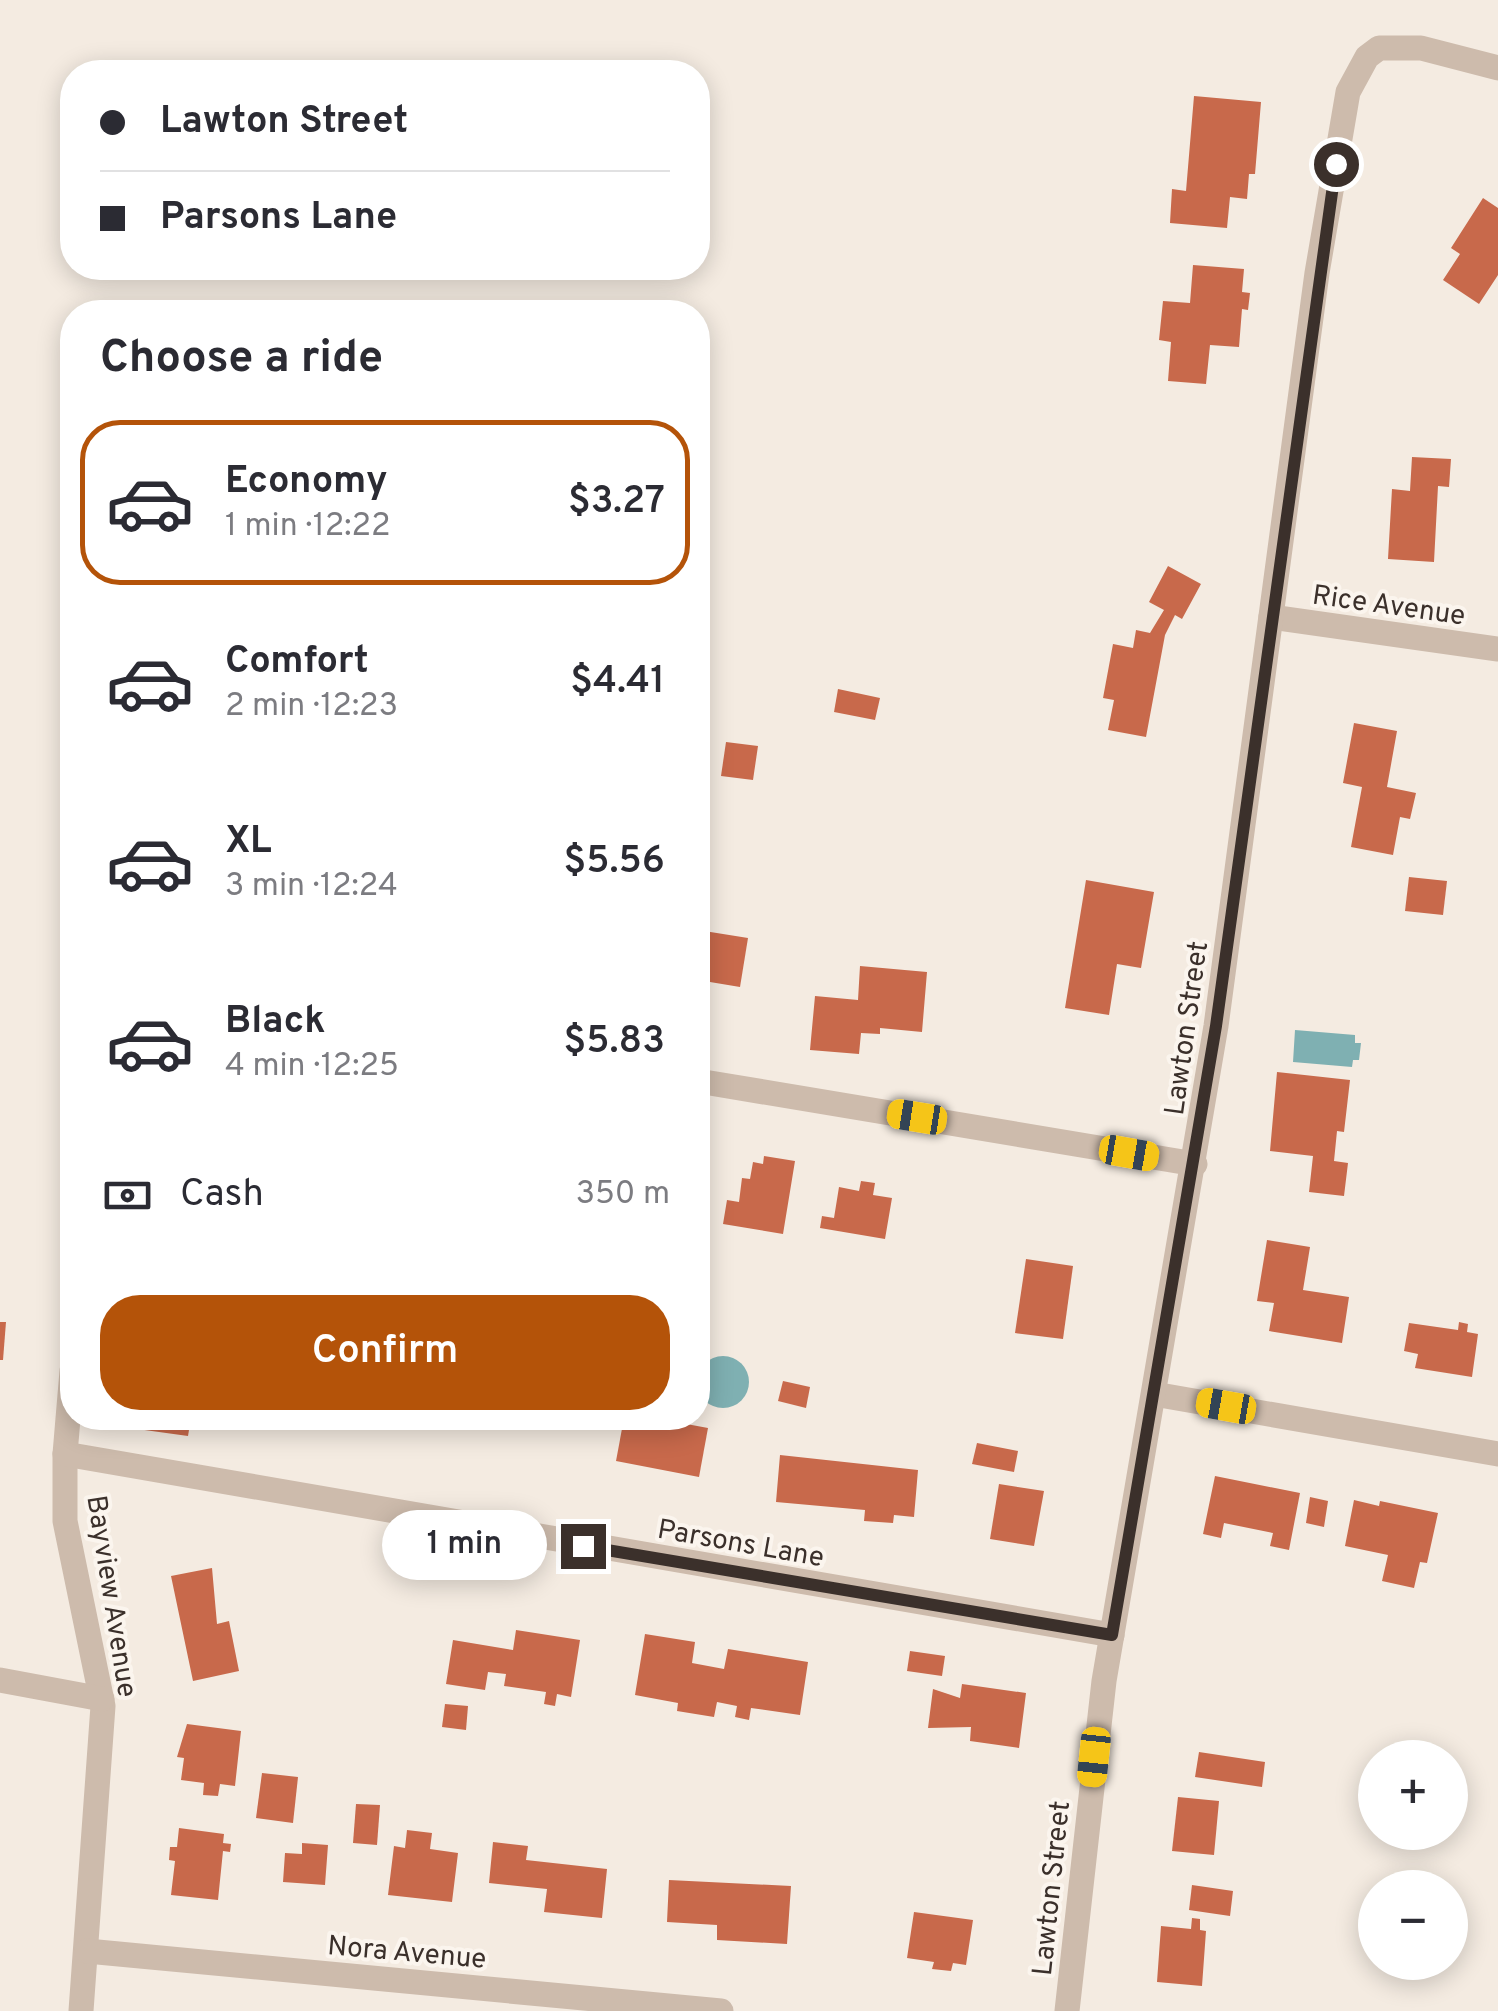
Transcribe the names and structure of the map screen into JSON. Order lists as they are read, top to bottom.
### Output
{
  "streets": {
    "street": [
      "Rice Avenue",
      "Lawton Street",
      "Parsons Lane",
      "Bayview Avenue",
      "Nora Avenue"
    ]
  },
  "crossings": [
    ["Rice Avenue", "Lawton Street"],
    ["Lawton Street", "Parsons Lane"],
    ["Parsons Lane", "Bayview Avenue"],
    ["Bayview Avenue", "Nora Avenue"]
  ],
  "page": {
    "banner": ["Lawton Street", "Parsons Lane"],
    "heading": "Choose a ride",
    "list": [
      {
        "name": "Economy",
        "note": "1 min · 12:22",
        "value": "$3.27"
      },
      {
        "name": "Comfort",
        "note": "2 min · 12:23",
        "value": "$4.41"
      },
      {
        "name": "XL",
        "note": "3 min · 12:24",
        "value": "$5.56"
      },
      {
        "name": "Black",
        "note": "4 min · 12:25",
        "value": "$5.83"
      }
    ],
    "pay": ["Cash", "350 m"],
    "buttons": "Confirm",
    "bubble": "1 min",
    "map_buttons": ["+", "−"]
  }
}
